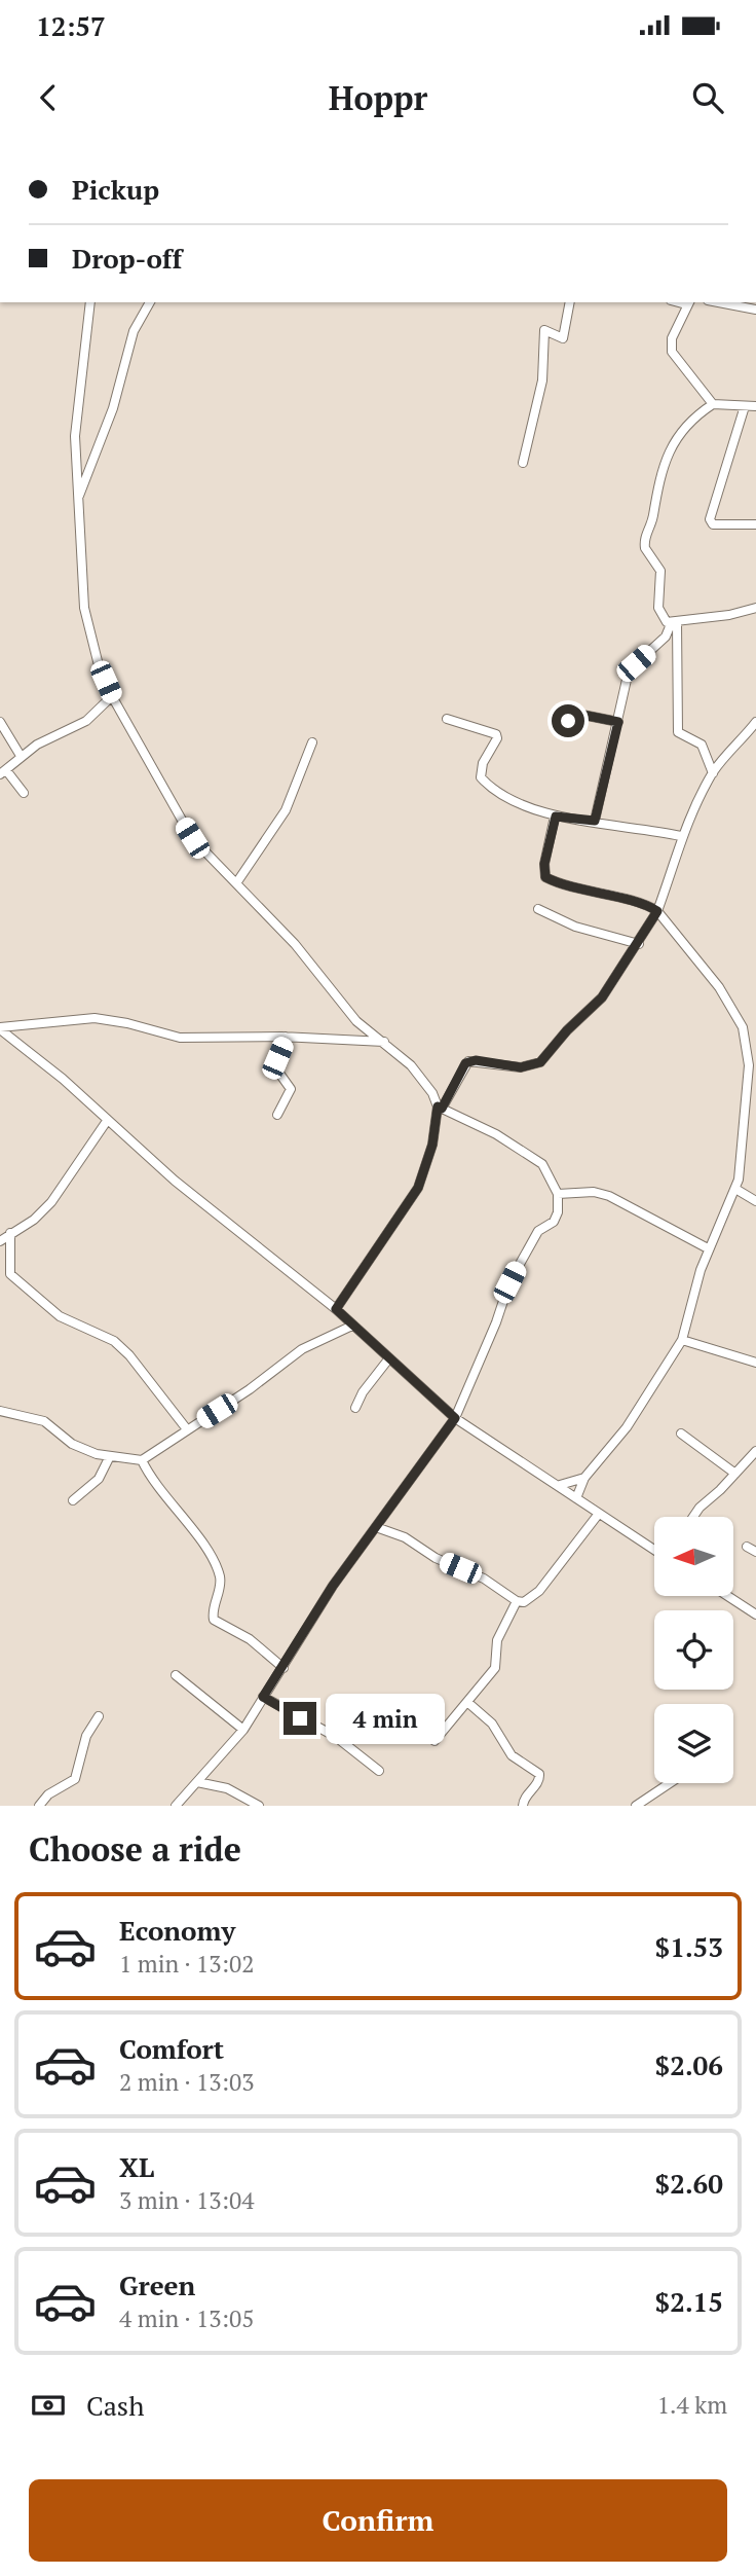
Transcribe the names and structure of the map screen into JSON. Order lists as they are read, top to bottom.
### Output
{
  "north": "left",
  "page": {
    "status": "12:57",
    "header": "Hoppr",
    "banner": ["Pickup", "Drop-off"],
    "bubble": "4 min",
    "heading": "Choose a ride",
    "list": [
      {
        "name": "Economy",
        "note": "1 min · 13:02",
        "value": "$1.53"
      },
      {
        "name": "Comfort",
        "note": "2 min · 13:03",
        "value": "$2.06"
      },
      {
        "name": "XL",
        "note": "3 min · 13:04",
        "value": "$2.60"
      },
      {
        "name": "Green",
        "note": "4 min · 13:05",
        "value": "$2.15"
      }
    ],
    "pay": ["Cash", "1.4 km"],
    "buttons": "Confirm"
  }
}
